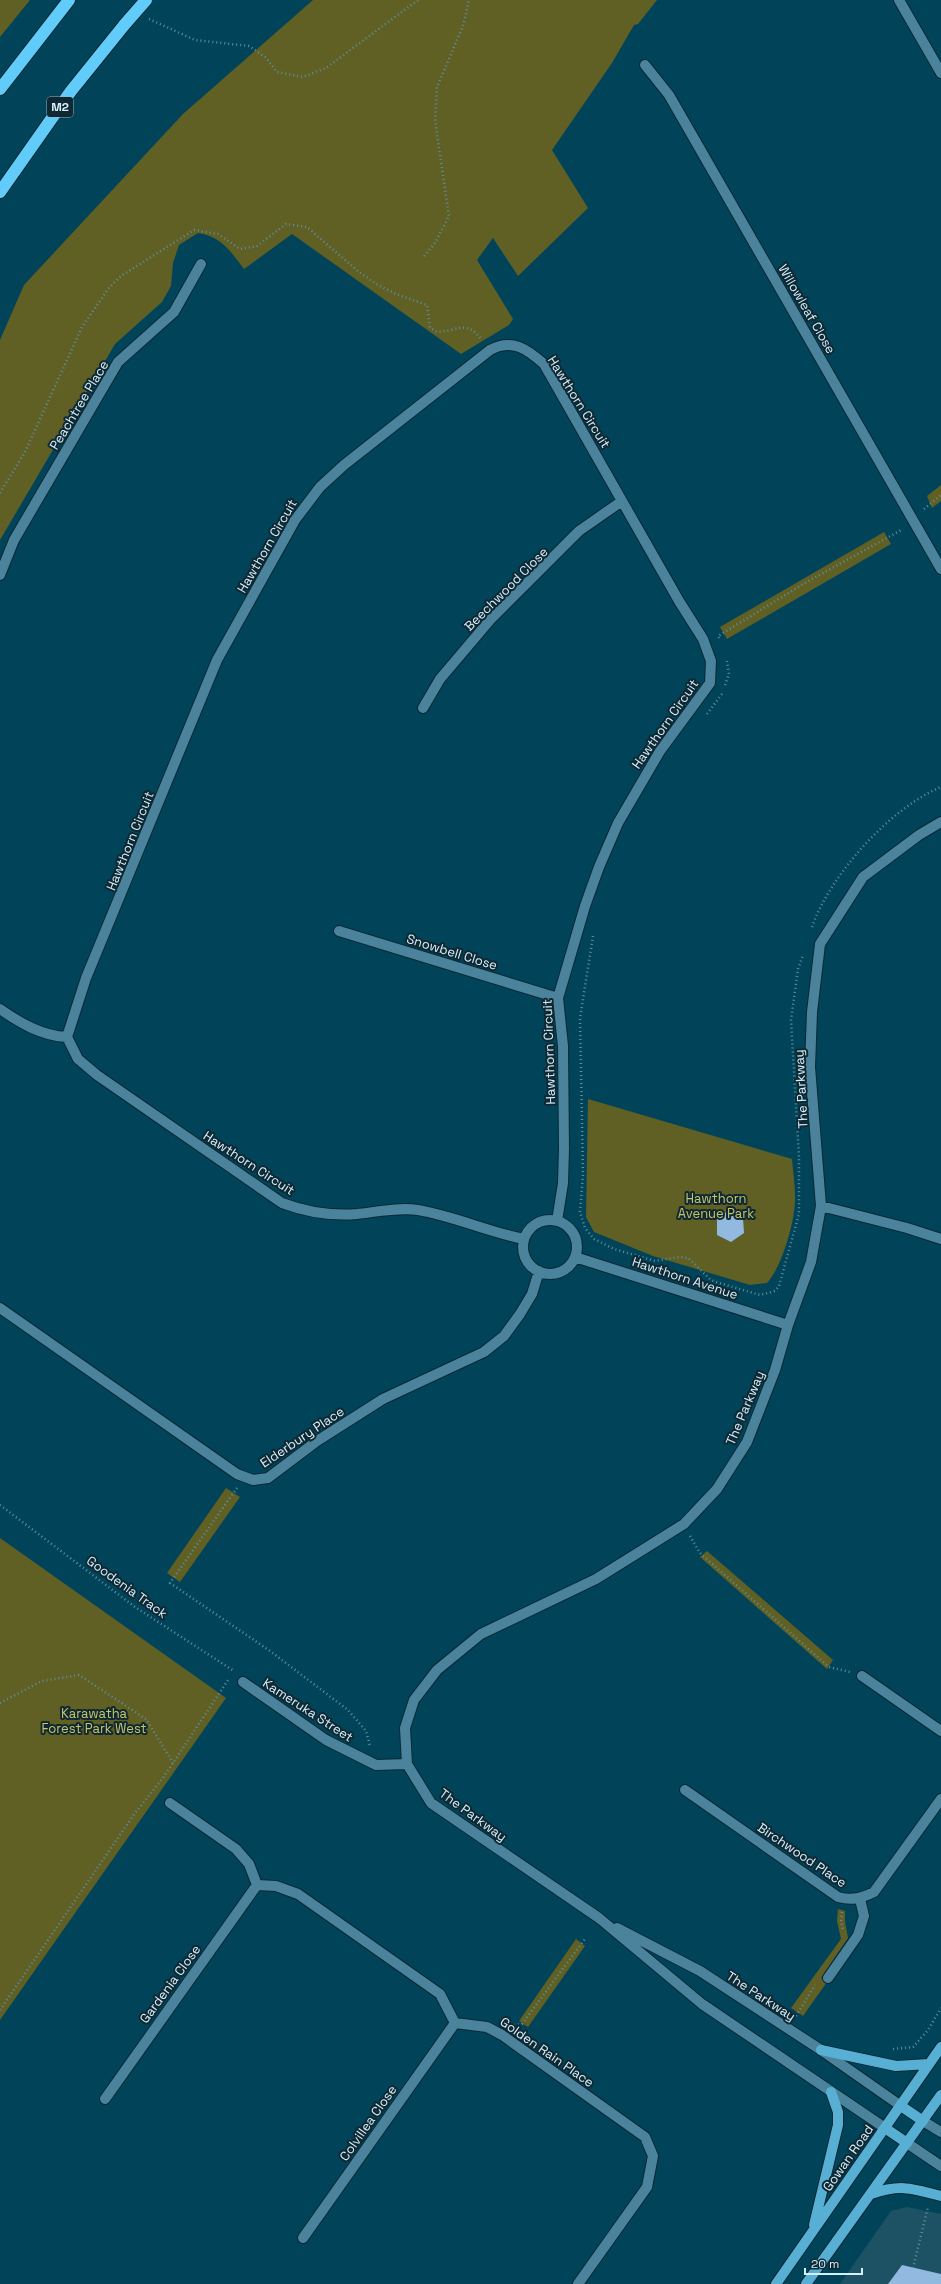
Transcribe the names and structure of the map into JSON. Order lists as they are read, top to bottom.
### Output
{
  "streets": {
    "highway": ["M2"],
    "main road": ["Gowan Road"],
    "street": [
      "Willowleaf Close",
      "Hawthorn Circuit",
      "Peachtree Place",
      "Beechwood Close",
      "Snowbell Close",
      "The Parkway",
      "Hawthorn Avenue",
      "Elderbury Place",
      "Kameruka Street",
      "Birchwood Place",
      "Gardenia Close",
      "Golden Rain Place",
      "Colvillea Close"
    ],
    "path": ["Goodenia Track"]
  },
  "crossings": [
    ["Hawthorn Circuit", "Beechwood Close"],
    ["Hawthorn Circuit", "Snowbell Close"],
    ["Hawthorn Circuit", "Hawthorn Avenue"],
    ["Hawthorn Circuit", "Elderbury Place"],
    ["The Parkway", "Hawthorn Avenue"],
    ["The Parkway", "Kameruka Street"],
    ["The Parkway", "Gowan Road"],
    ["Hawthorn Avenue", "Elderbury Place"],
    ["Goodenia Track", "Kameruka Street"],
    ["Golden Rain Place", "Colvillea Close"]
  ],
  "parks": ["Hawthorn Avenue Park", "Karawatha Forest Park West"],
  "scale_bar": "20 m"
}
